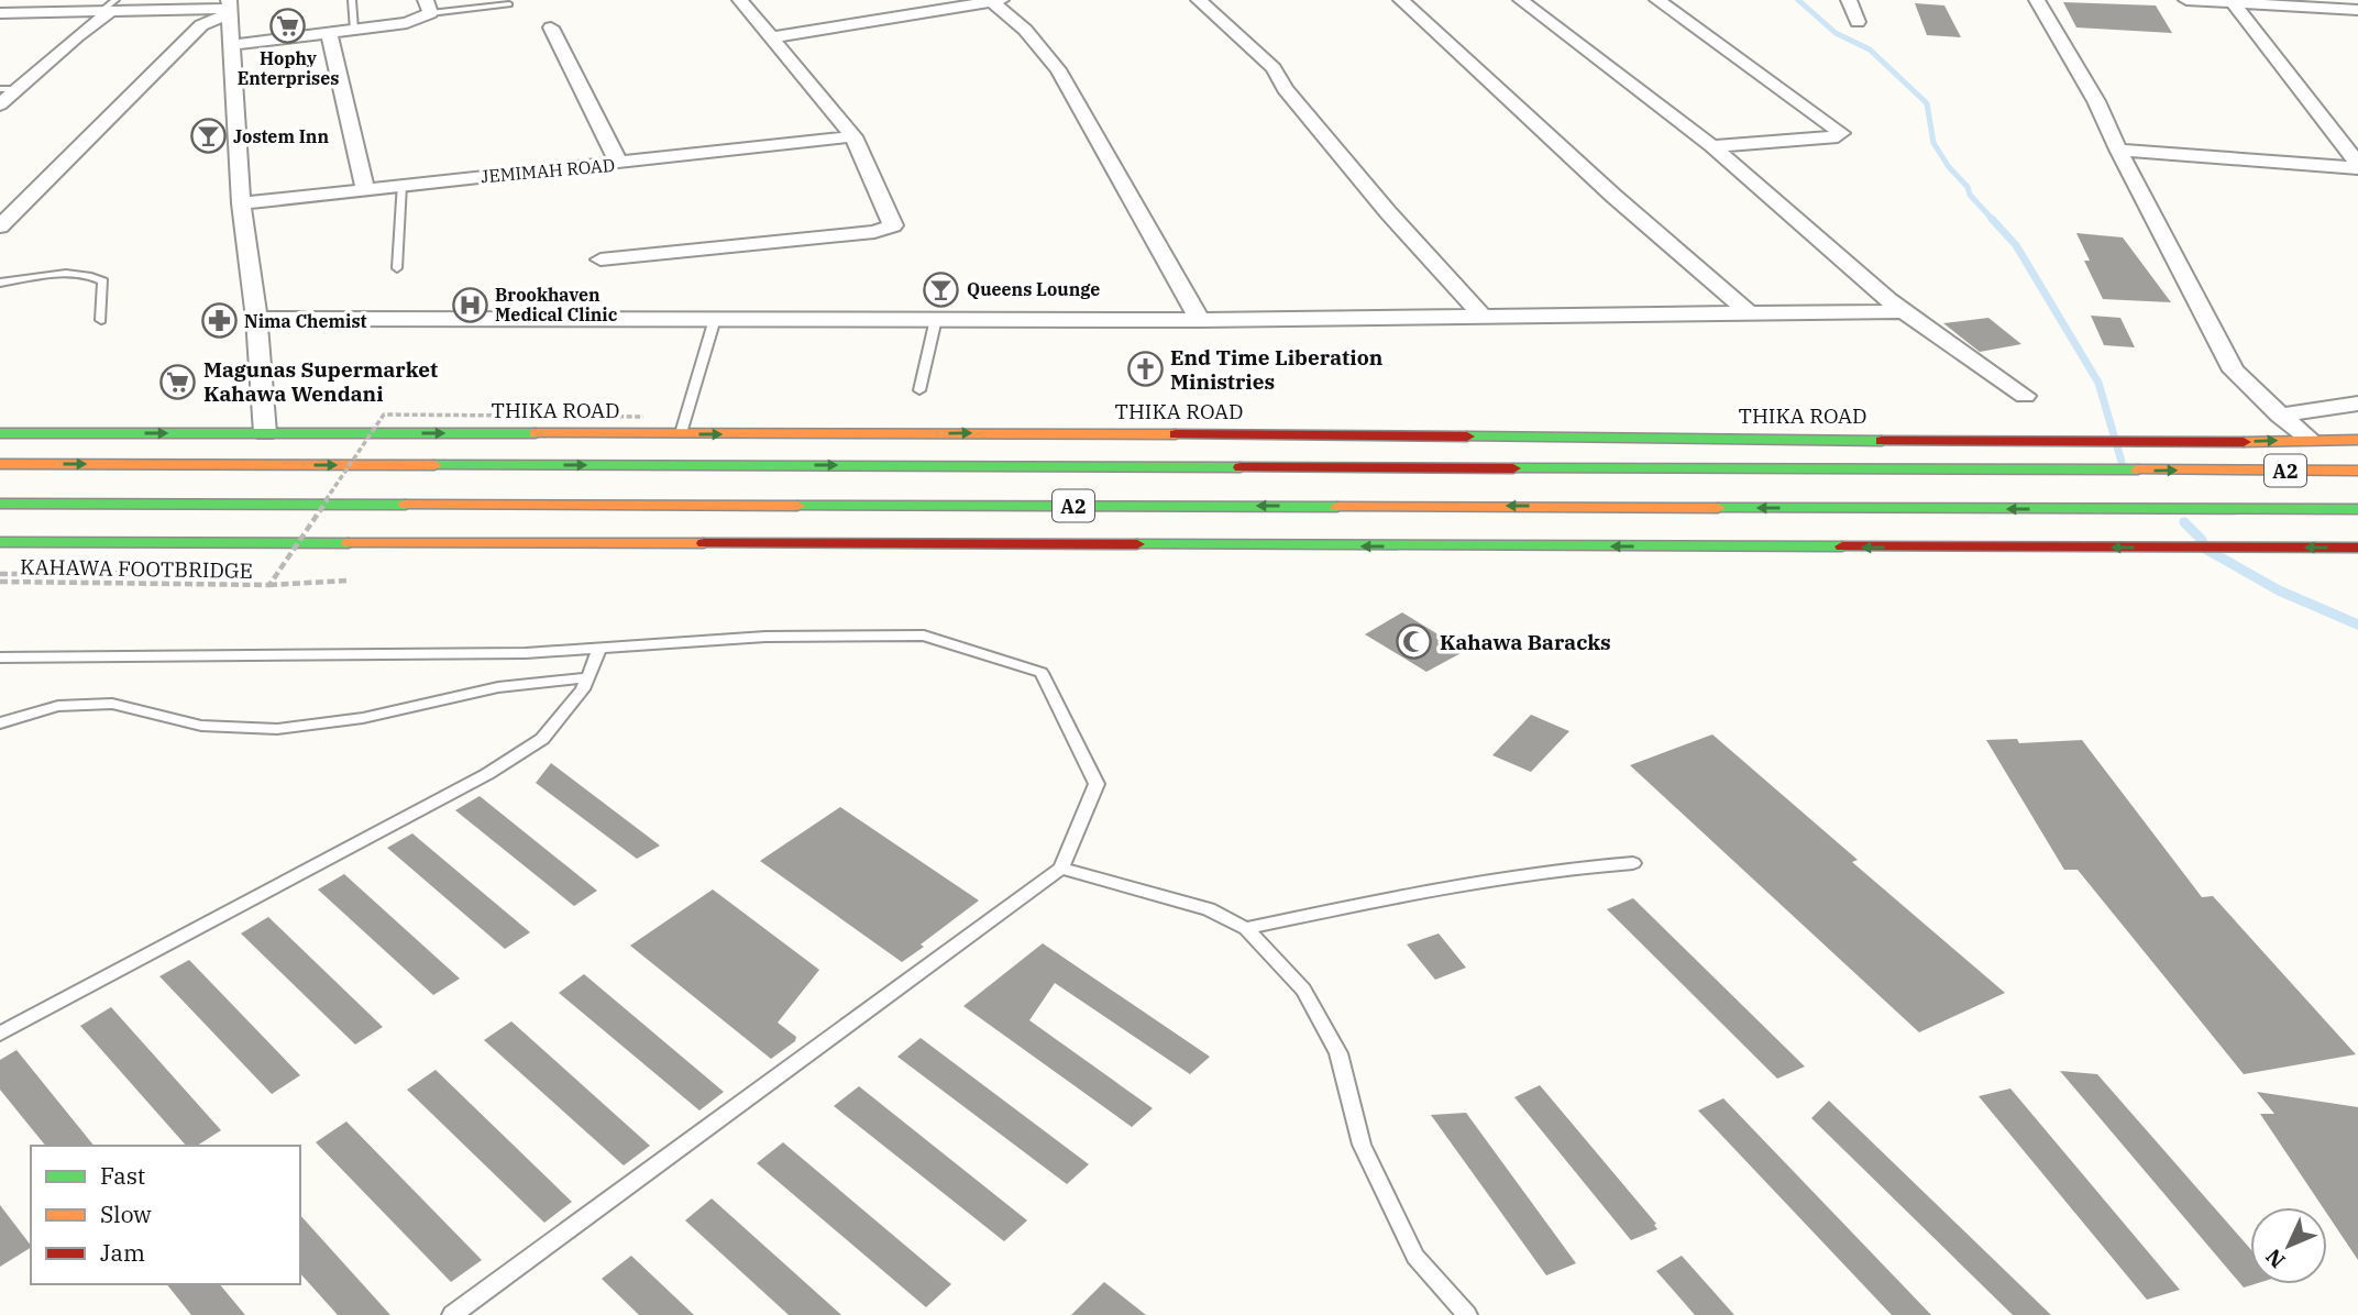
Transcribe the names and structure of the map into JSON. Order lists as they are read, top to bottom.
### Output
{
  "streets": {
    "main road": ["THIKA ROAD", "A2"],
    "street": ["JEMIMAH ROAD"],
    "path": ["KAHAWA FOOTBRIDGE"]
  },
  "places": {
    "supermarket": ["Hophy Enterprises", "Magunas Supermarket Kahawa Wendani"],
    "bar": ["Jostem Inn", "Queens Lounge"],
    "hospital": ["Brookhaven Medical Clinic"],
    "pharmacy": ["Nima Chemist"],
    "church": ["End Time Liberation Ministries"],
    "mosque": ["Kahawa Baracks"]
  },
  "legend": ["Fast", "Slow", "Jam"],
  "north": "bottom left"
}
